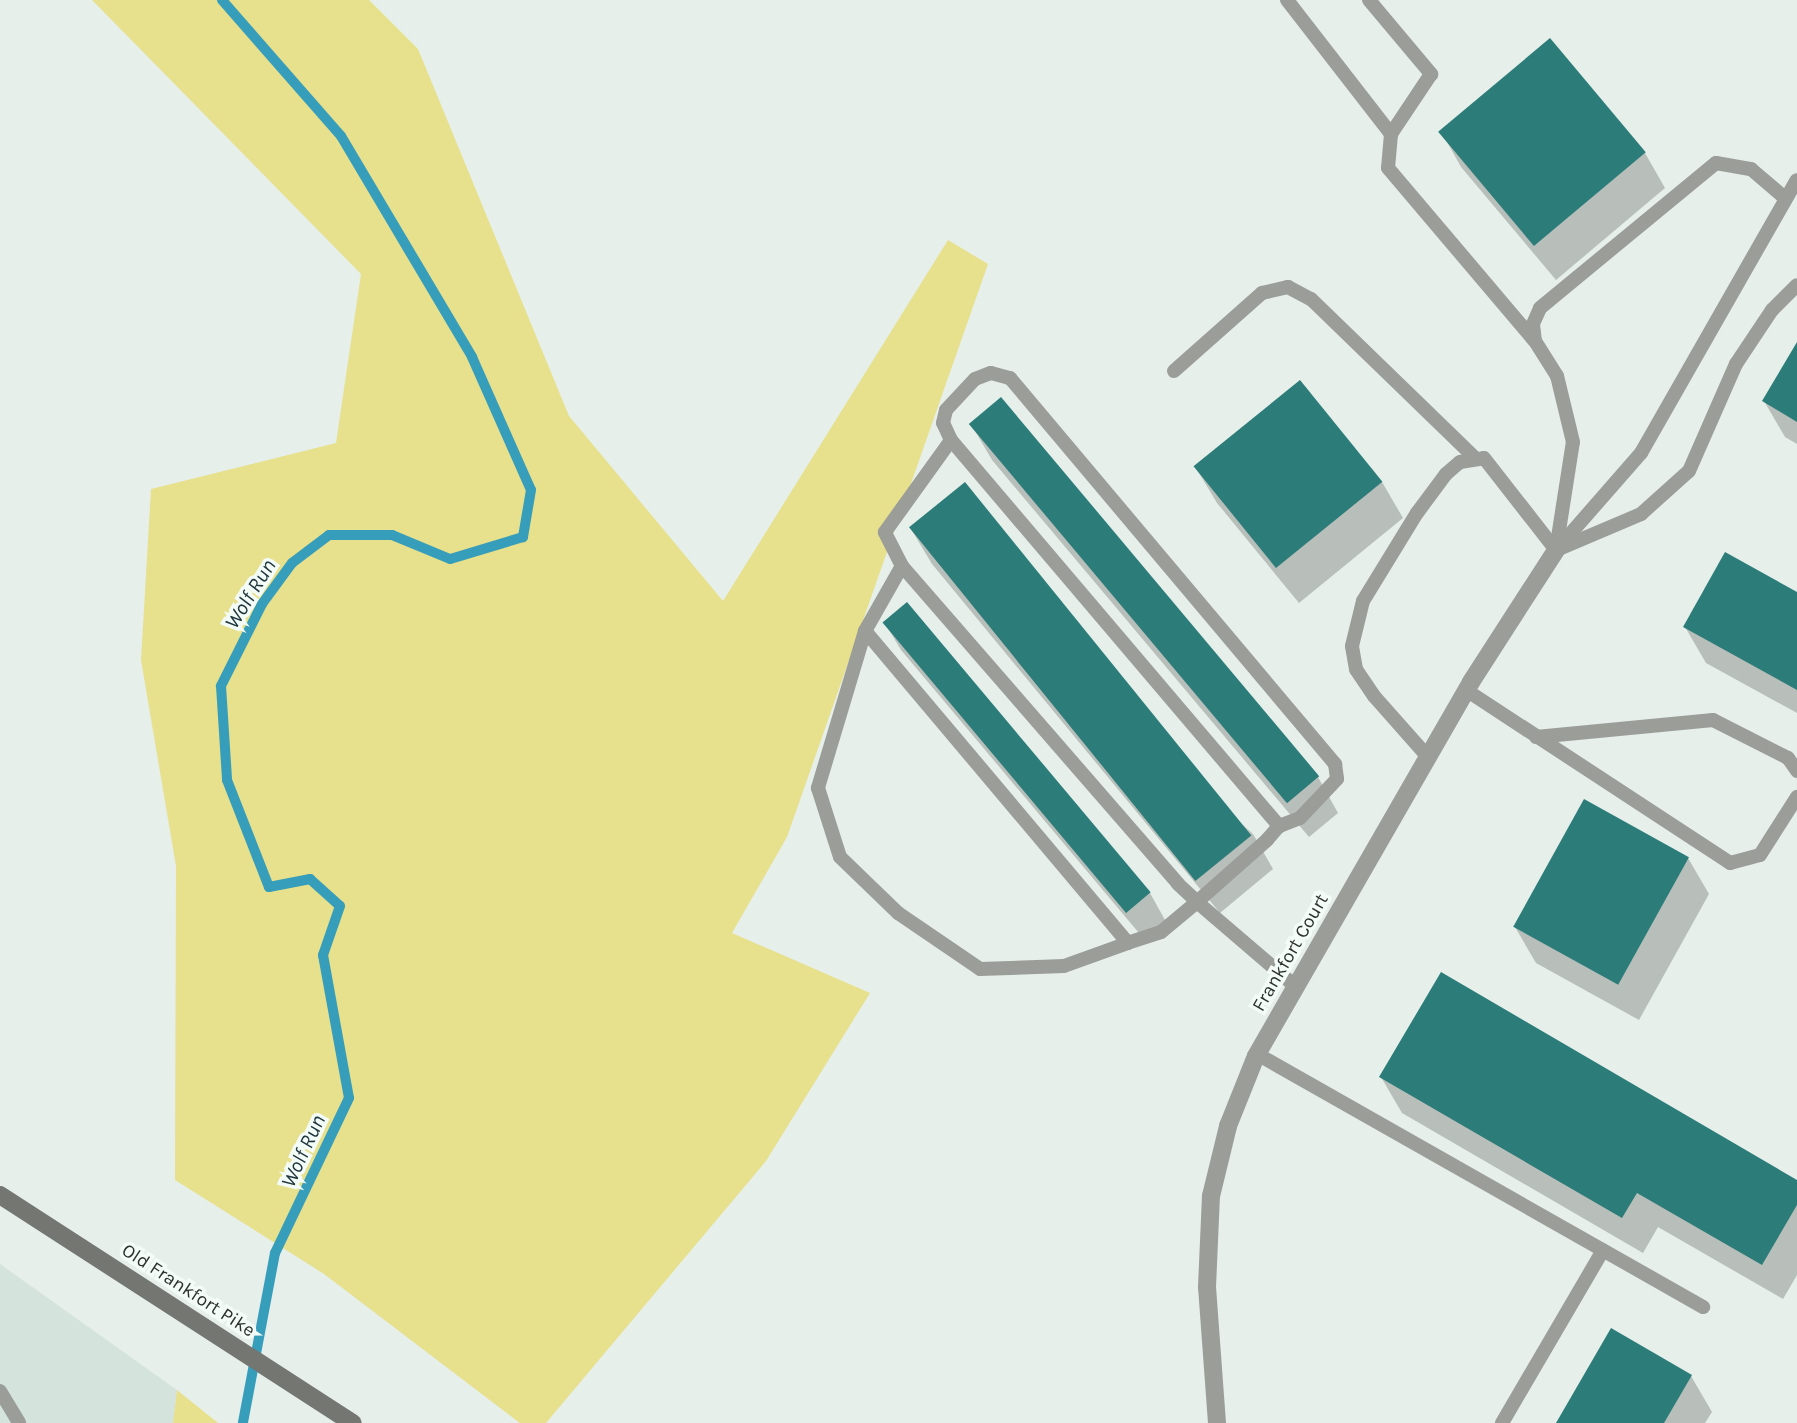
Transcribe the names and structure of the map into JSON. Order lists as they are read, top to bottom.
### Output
{
  "streets": {
    "main road": ["Old Frankfort Pike"],
    "street": ["Frankfort Court"]
  },
  "water": ["Wolf Run"]
}
